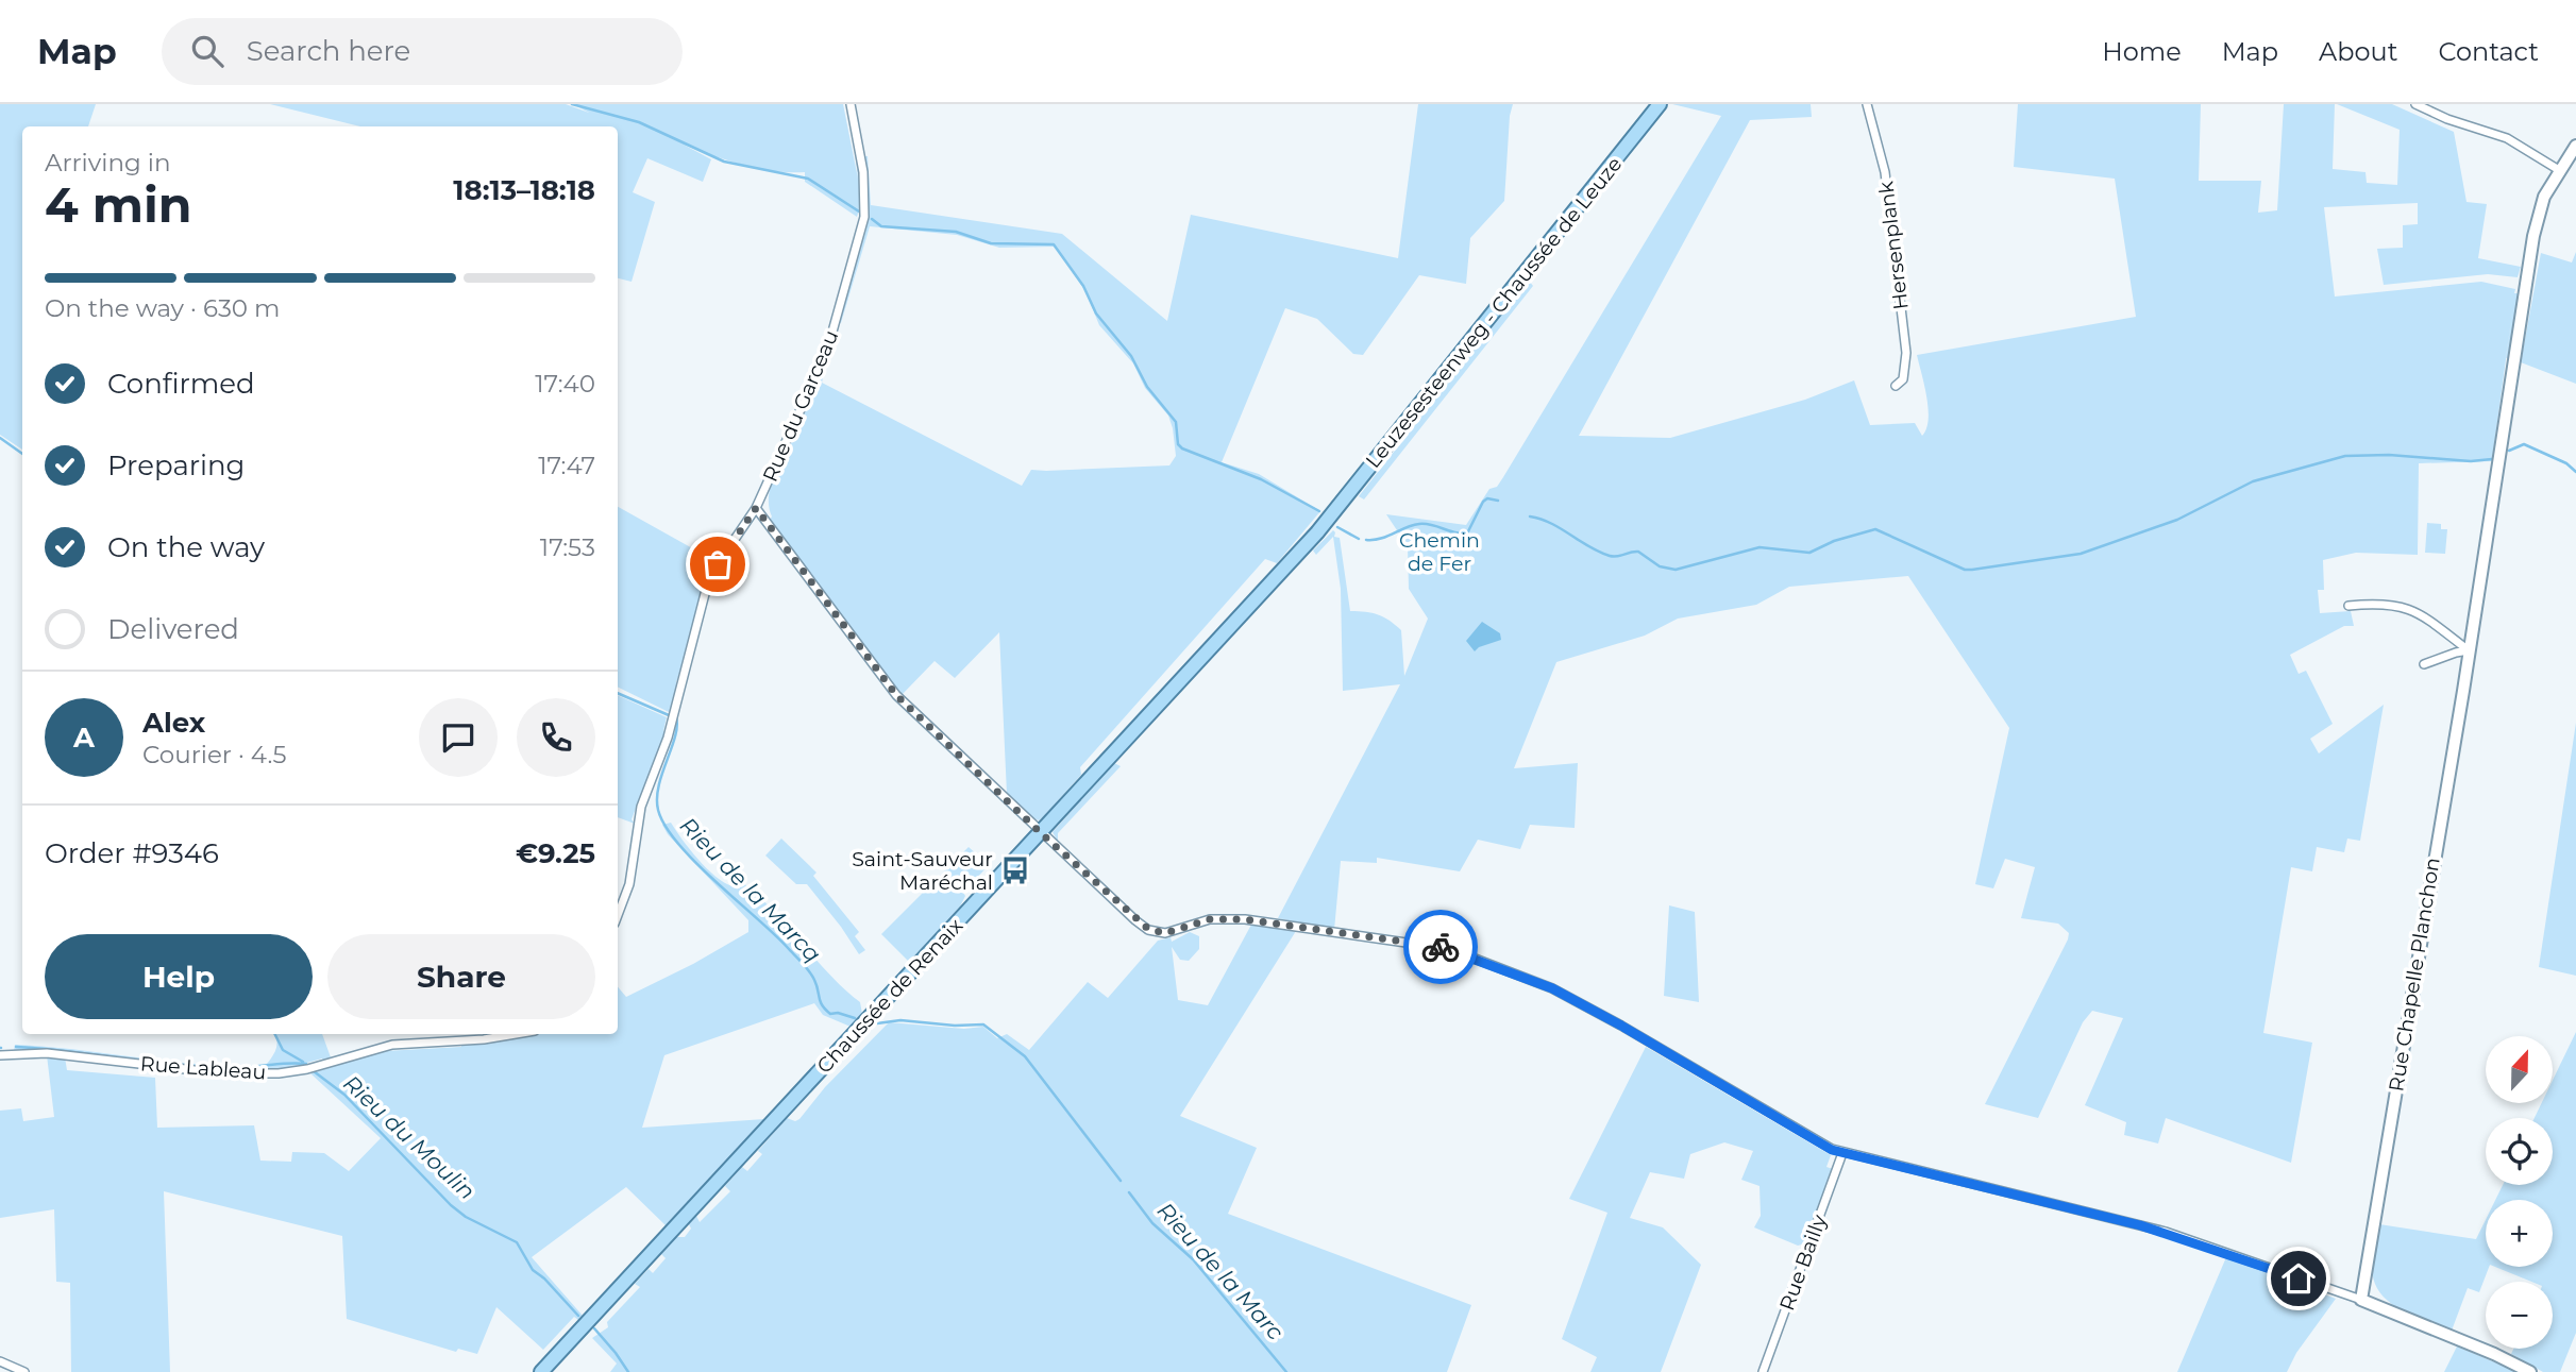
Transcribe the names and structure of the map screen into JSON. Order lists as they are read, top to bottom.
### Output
{
  "streets": {
    "main road": ["Leuzesesteenweg - Chaussée de Leuze", "Chaussée de Renaix"],
    "street": [
      "Hersenplank",
      "Rue du Garceau",
      "Rue Chapelle Planchon",
      "Rue Lableau",
      "Rue Bailly"
    ]
  },
  "crossings": [
    ["Leuzesesteenweg - Chaussée de Leuze", "Chaussée de Renaix"],
    ["Rue du Garceau", "Rue Chapelle Planchon"],
    ["Rue du Garceau", "Chaussée de Renaix"],
    ["Rue du Garceau", "Rue Bailly"]
  ],
  "water": ["Rieu de la Marcq", "Rieu du Moulin", "Rieu de la Marc"],
  "parks": ["Chemin de Fer"],
  "places": {
    "bus stop": ["Saint-Sauveur Maréchal"]
  },
  "north": "top",
  "page": {
    "header": "Map",
    "search": "Search here",
    "nav": [
      "Home",
      "Map",
      "About",
      "Contact"
    ],
    "heading": ["4 min", "Arriving in", "18:13–18:18"],
    "panel": [
      "Alex",
      "Courier · 4.5",
      "Order #9346",
      "€9.25"
    ],
    "bar": "On the way · 630 m",
    "list": [
      ["Confirmed", "17:40"],
      ["Preparing", "17:47"],
      ["On the way", "17:53"],
      "Delivered"
    ],
    "round": "A",
    "buttons": ["Help", "Share"],
    "map_buttons": ["+", "−"]
  }
}
